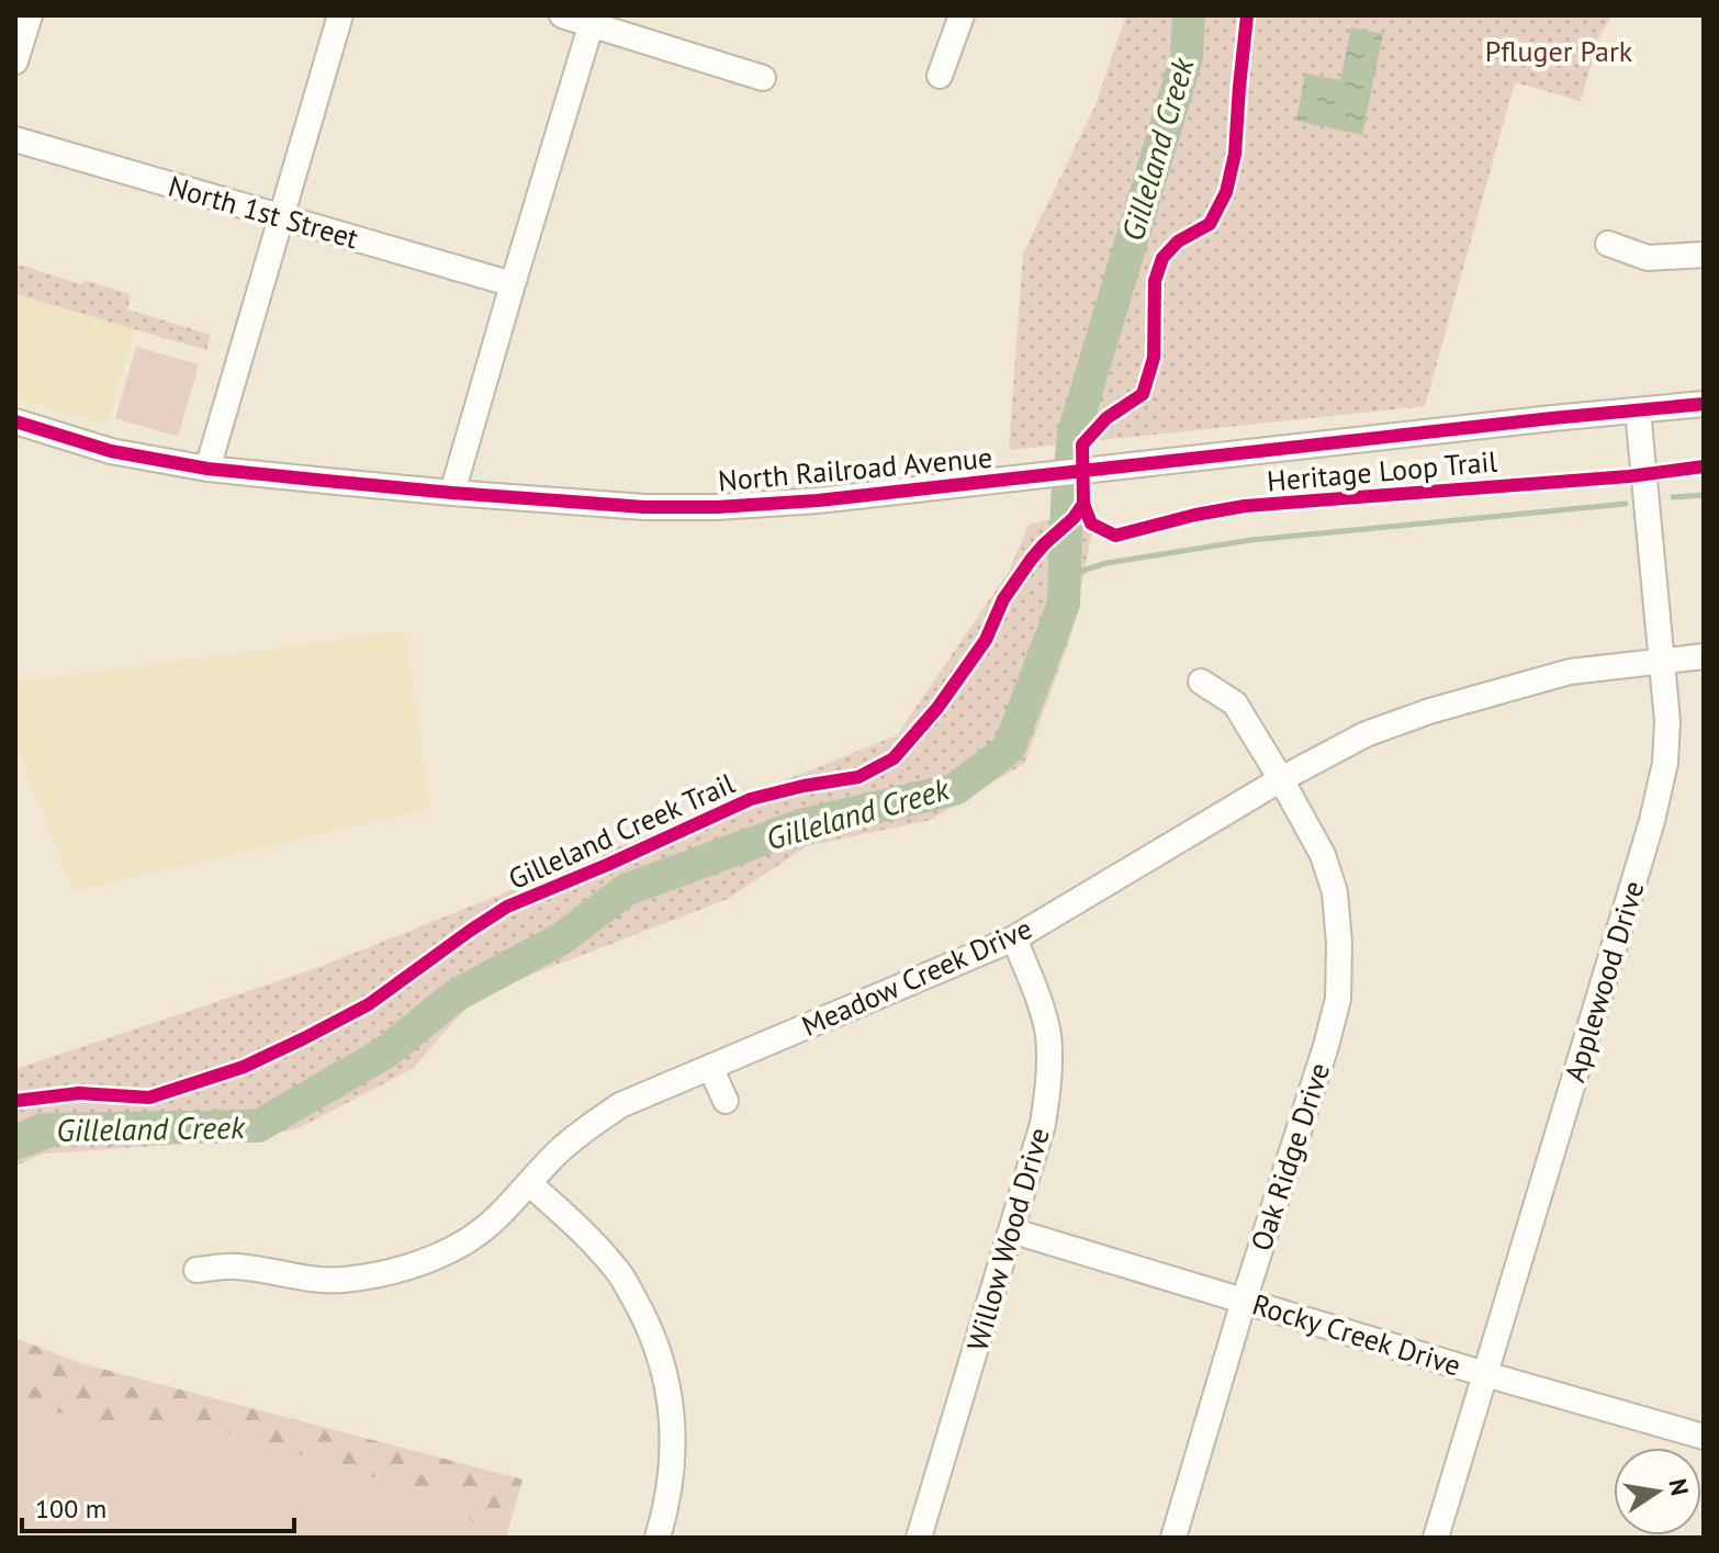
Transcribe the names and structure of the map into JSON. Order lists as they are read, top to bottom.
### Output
{
  "streets": {
    "street": [
      "North 1st Street",
      "North Railroad Avenue",
      "Meadow Creek Drive",
      "Applewood Drive",
      "Oak Ridge Drive",
      "Willow Wood Drive",
      "Rocky Creek Drive"
    ],
    "cycle path": ["Heritage Loop Trail", "Gilleland Creek Trail"]
  },
  "crossings": [
    ["North Railroad Avenue", "Applewood Drive"],
    ["Meadow Creek Drive", "Applewood Drive"],
    ["Meadow Creek Drive", "Oak Ridge Drive"],
    ["Meadow Creek Drive", "Willow Wood Drive"],
    ["Applewood Drive", "Rocky Creek Drive"],
    ["Oak Ridge Drive", "Rocky Creek Drive"],
    ["Willow Wood Drive", "Rocky Creek Drive"]
  ],
  "water": ["Gilleland Creek"],
  "parks": ["Pfluger Park"],
  "scale_bar": "100 m",
  "north": "right"
}
